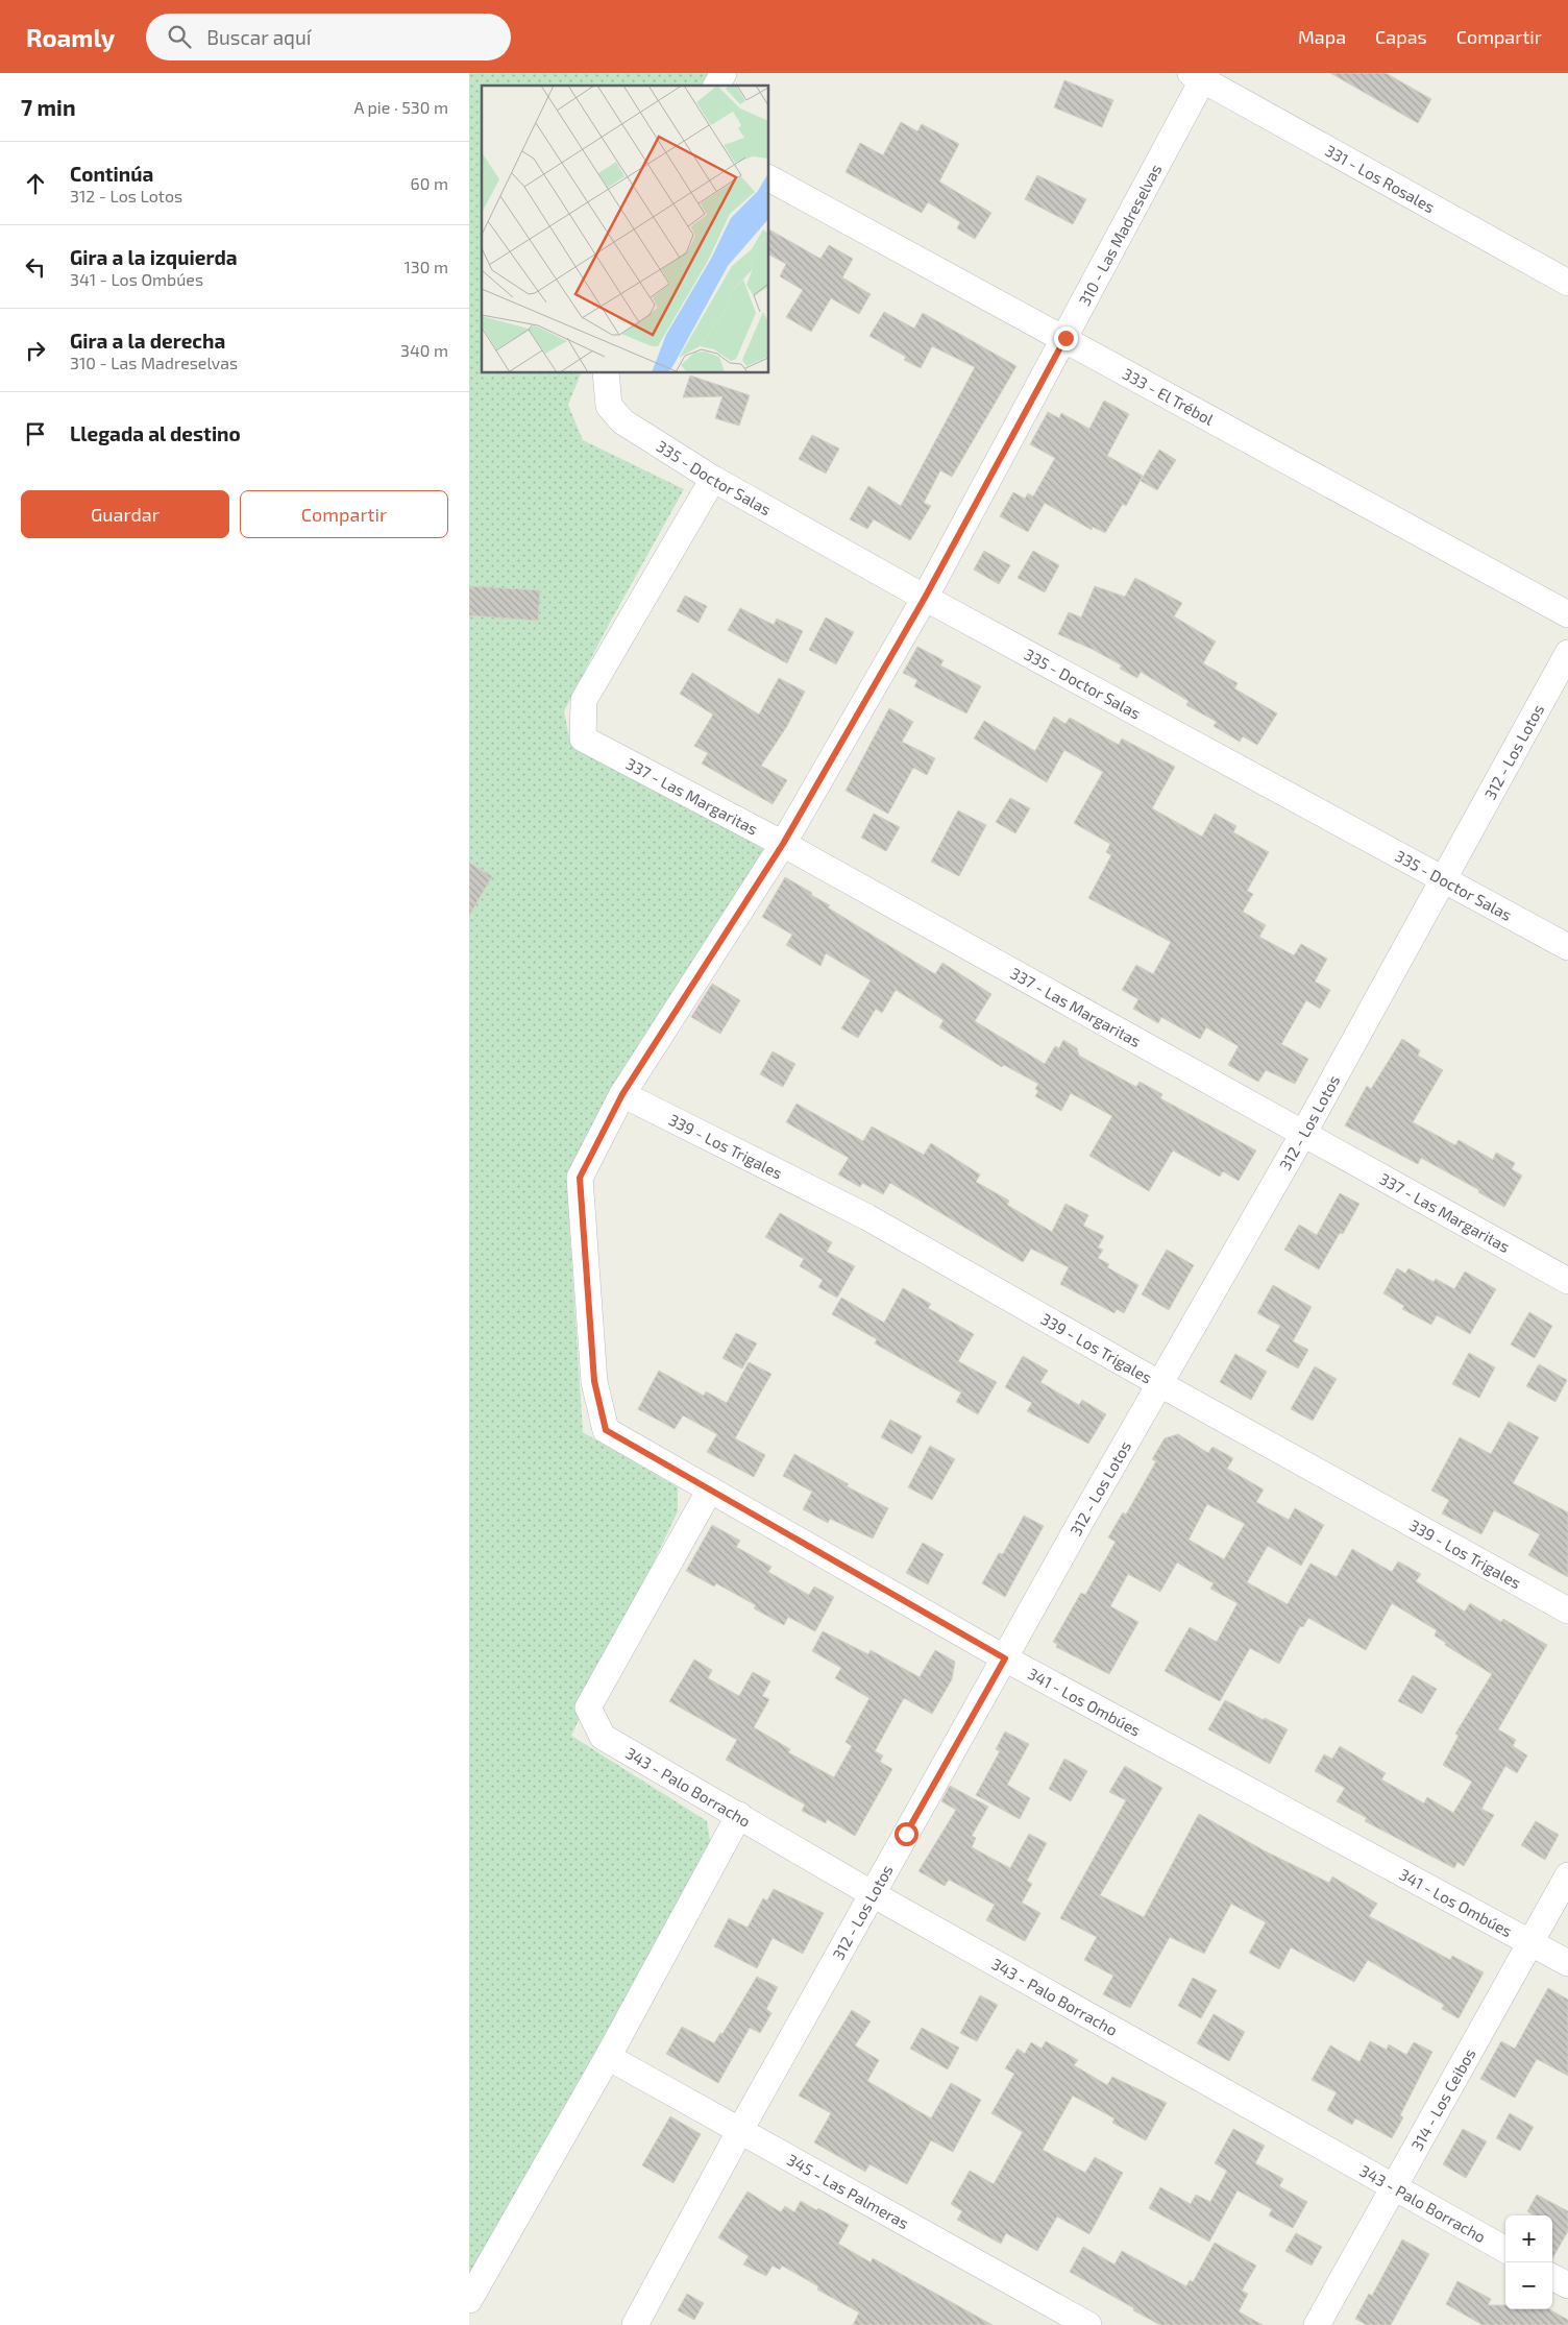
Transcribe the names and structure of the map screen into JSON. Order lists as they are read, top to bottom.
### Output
{
  "streets": {
    "street": [
      "331 - Los Rosales",
      "310 - Las Madreselvas",
      "333 - El Trébol",
      "335 - Doctor Salas",
      "312 - Los Lotos",
      "337 - Las Margaritas",
      "339 - Los Trigales",
      "341 - Los Ombúes",
      "343 - Palo Borracho",
      "314 - Los Ceibos",
      "345 - Las Palmeras"
    ]
  },
  "crossings": [
    ["331 - Los Rosales", "310 - Las Madreselvas"],
    ["310 - Las Madreselvas", "333 - El Trébol"],
    ["310 - Las Madreselvas", "335 - Doctor Salas"],
    ["310 - Las Madreselvas", "337 - Las Margaritas"],
    ["310 - Las Madreselvas", "339 - Los Trigales"],
    ["310 - Las Madreselvas", "341 - Los Ombúes"],
    ["335 - Doctor Salas", "312 - Los Lotos"],
    ["335 - Doctor Salas", "337 - Las Margaritas"],
    ["312 - Los Lotos", "337 - Las Margaritas"],
    ["312 - Los Lotos", "339 - Los Trigales"],
    ["312 - Los Lotos", "341 - Los Ombúes"],
    ["312 - Los Lotos", "343 - Palo Borracho"],
    ["312 - Los Lotos", "345 - Las Palmeras"],
    ["341 - Los Ombúes", "343 - Palo Borracho"],
    ["341 - Los Ombúes", "314 - Los Ceibos"],
    ["343 - Palo Borracho", "314 - Los Ceibos"]
  ],
  "page": {
    "header": "Roamly",
    "search": "Buscar aquí",
    "nav": ["Mapa", "Capas", "Compartir"],
    "heading": ["7 min", "A pie · 530 m"],
    "list": [
      ["Continúa", "312 - Los Lotos", "60 m"],
      ["Gira a la izquierda", "341 - Los Ombúes", "130 m"],
      ["Gira a la derecha", "310 - Las Madreselvas", "340 m"],
      "Llegada al destino"
    ],
    "buttons": ["Guardar", "Compartir"],
    "map_buttons": ["+", "−"]
  }
}
